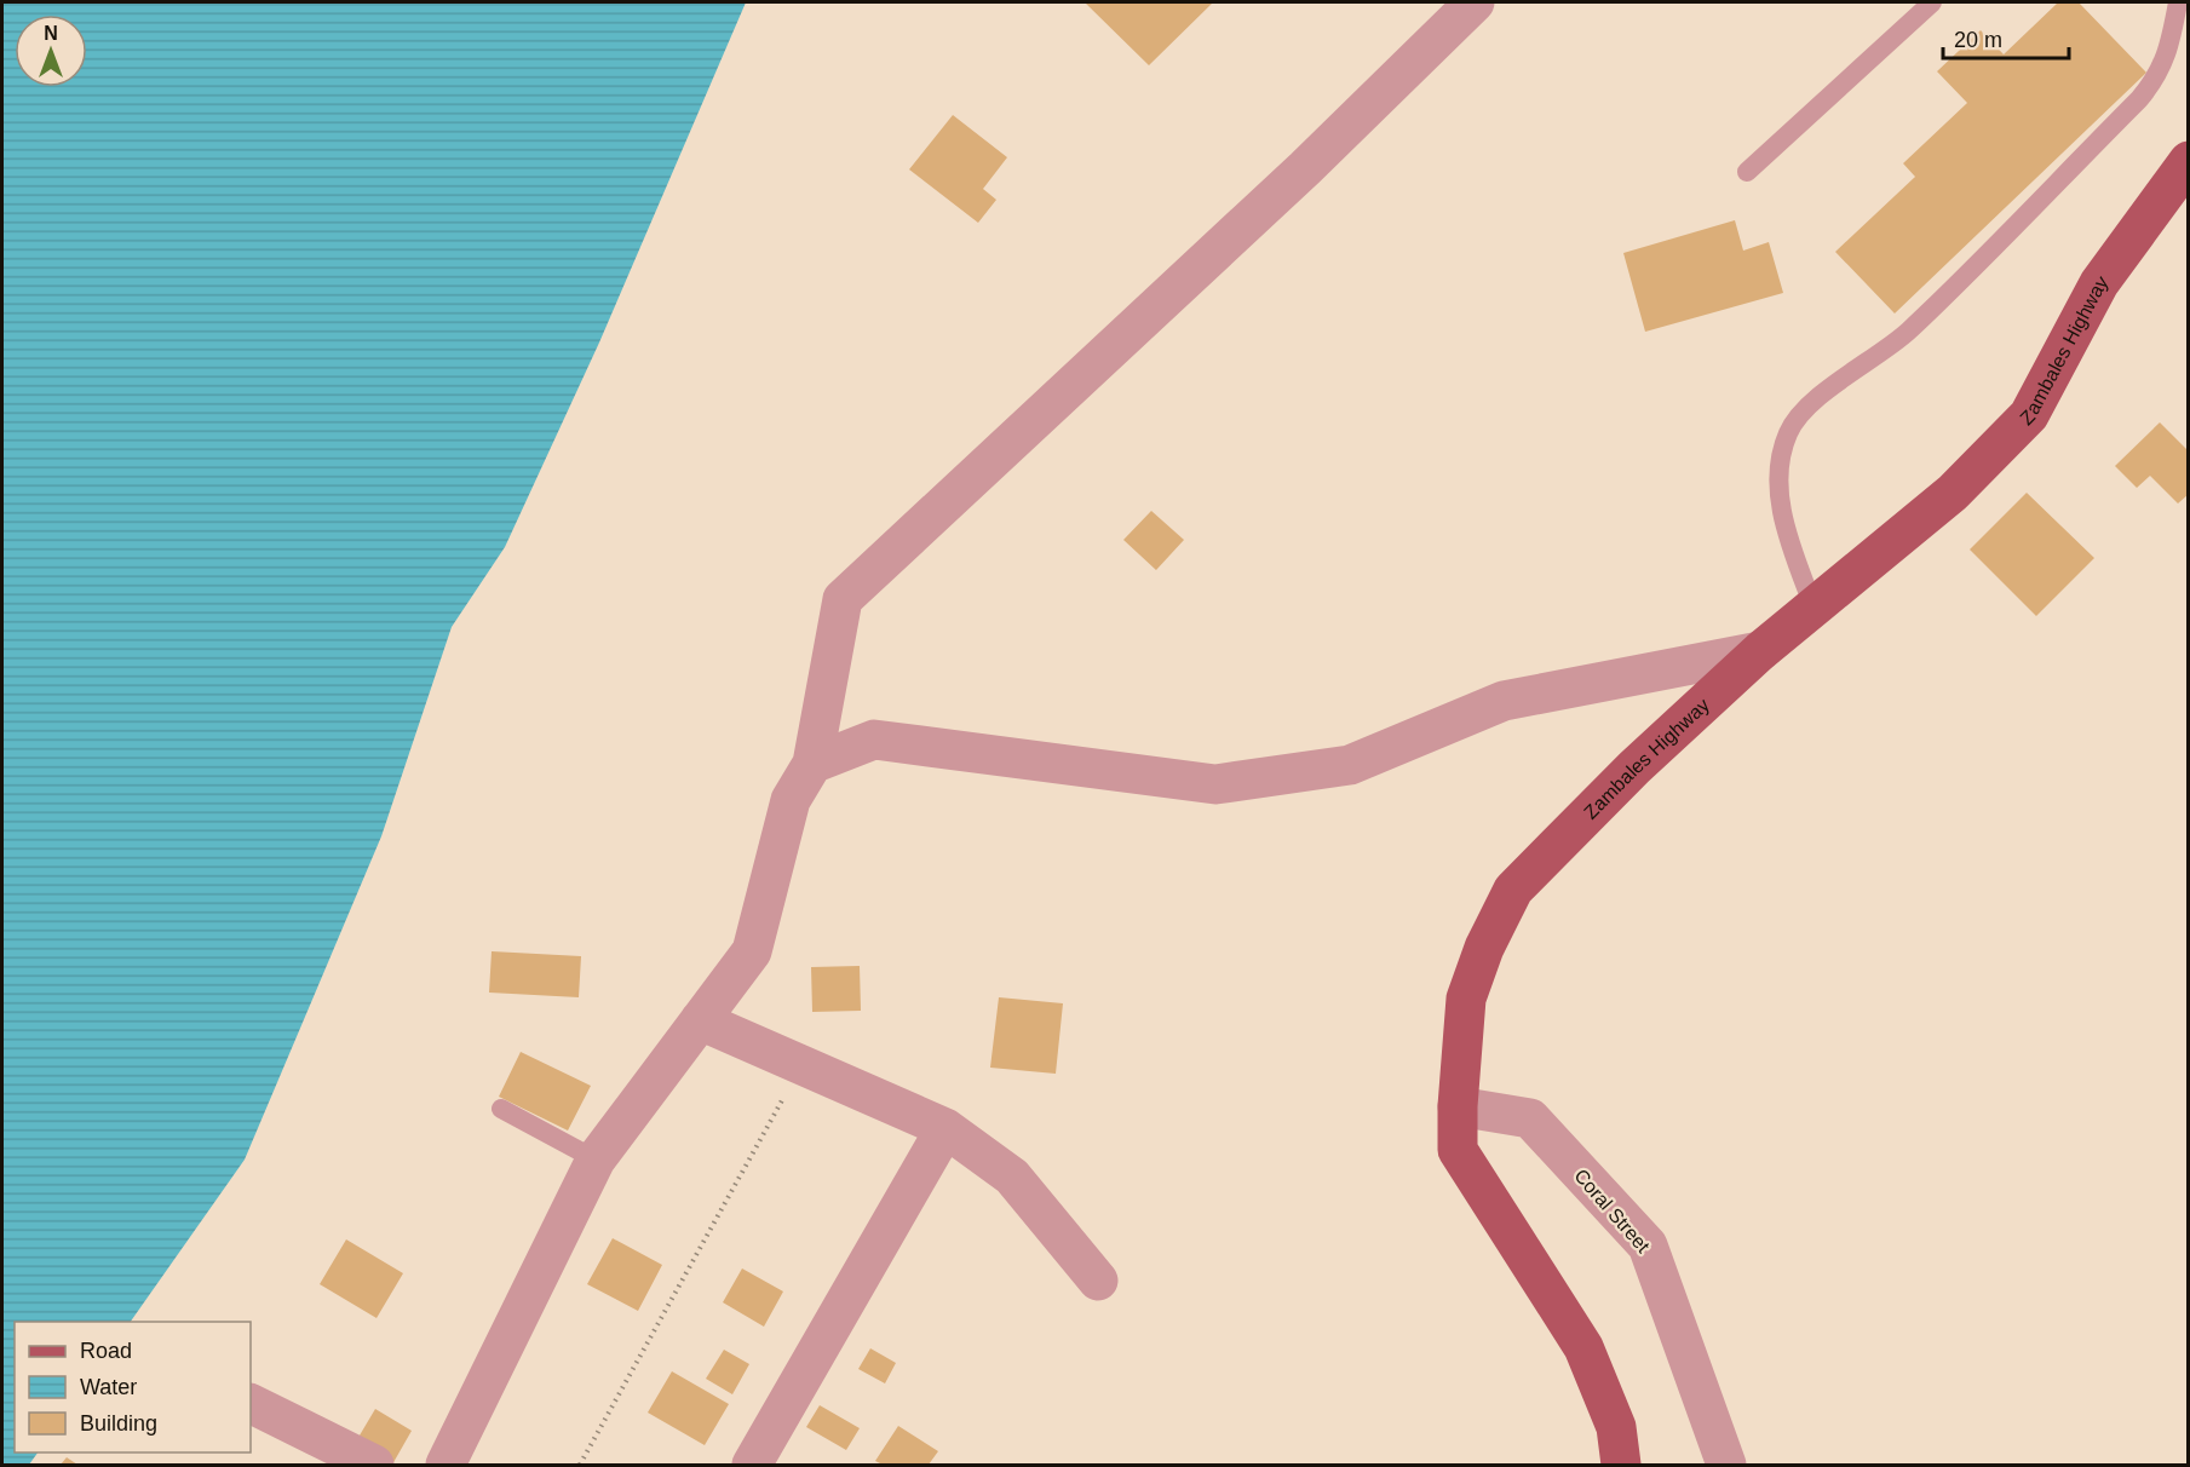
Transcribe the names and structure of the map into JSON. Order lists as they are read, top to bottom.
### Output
{
  "streets": {
    "main road": ["Zambales Highway"],
    "street": ["Coral Street"]
  },
  "crossings": [
    ["Zambales Highway", "Coral Street"]
  ],
  "legend": ["Road", "Water", "Building"],
  "scale_bar": "20 m",
  "north": "top"
}
